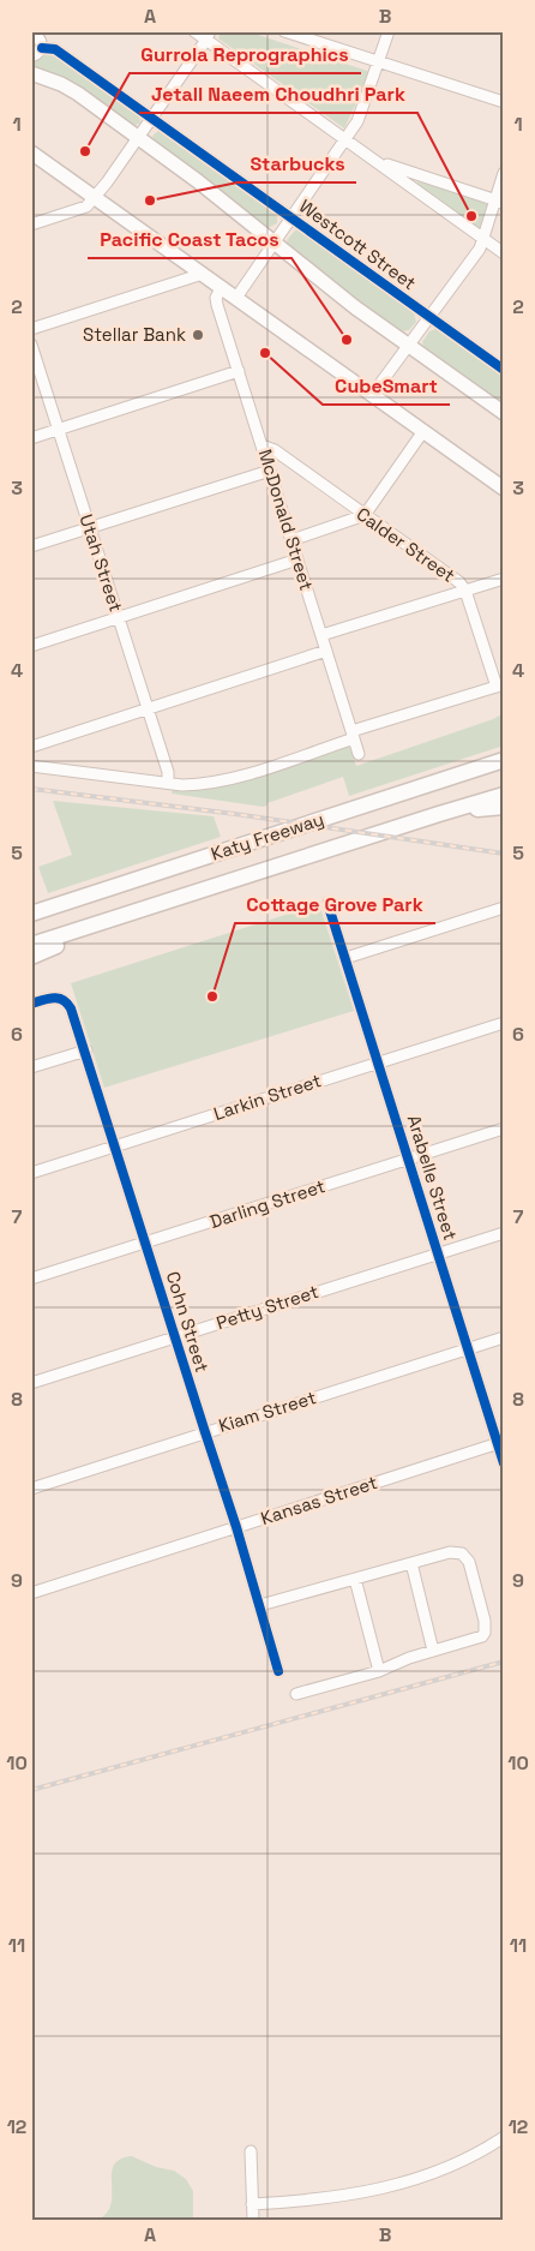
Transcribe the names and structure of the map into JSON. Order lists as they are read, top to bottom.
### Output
{
  "streets": {
    "highway": ["Katy Freeway"],
    "street": [
      "Westcott Street",
      "McDonald Street",
      "Calder Street",
      "Utah Street",
      "Larkin Street",
      "Arabelle Street",
      "Darling Street",
      "Petty Street",
      "Cohn Street",
      "Kiam Street",
      "Kansas Street"
    ]
  },
  "crossings": [
    ["McDonald Street", "Calder Street"],
    ["Larkin Street", "Arabelle Street"],
    ["Larkin Street", "Cohn Street"],
    ["Arabelle Street", "Darling Street"],
    ["Arabelle Street", "Petty Street"],
    ["Arabelle Street", "Kiam Street"],
    ["Arabelle Street", "Kansas Street"],
    ["Darling Street", "Cohn Street"],
    ["Petty Street", "Cohn Street"],
    ["Cohn Street", "Kiam Street"],
    ["Cohn Street", "Kansas Street"]
  ],
  "places": [
    "Gurrola Reprographics",
    "Starbucks",
    "Jetall Naeem Choudhri Park",
    "Stellar Bank",
    "Pacific Coast Tacos",
    "CubeSmart",
    "Cottage Grove Park"
  ],
  "grid": {
    "columns": ["A", "B"],
    "rows": [
      "1",
      "2",
      "3",
      "4",
      "5",
      "6",
      "7",
      "8",
      "9",
      "10",
      "11",
      "12"
    ]
  }
}
